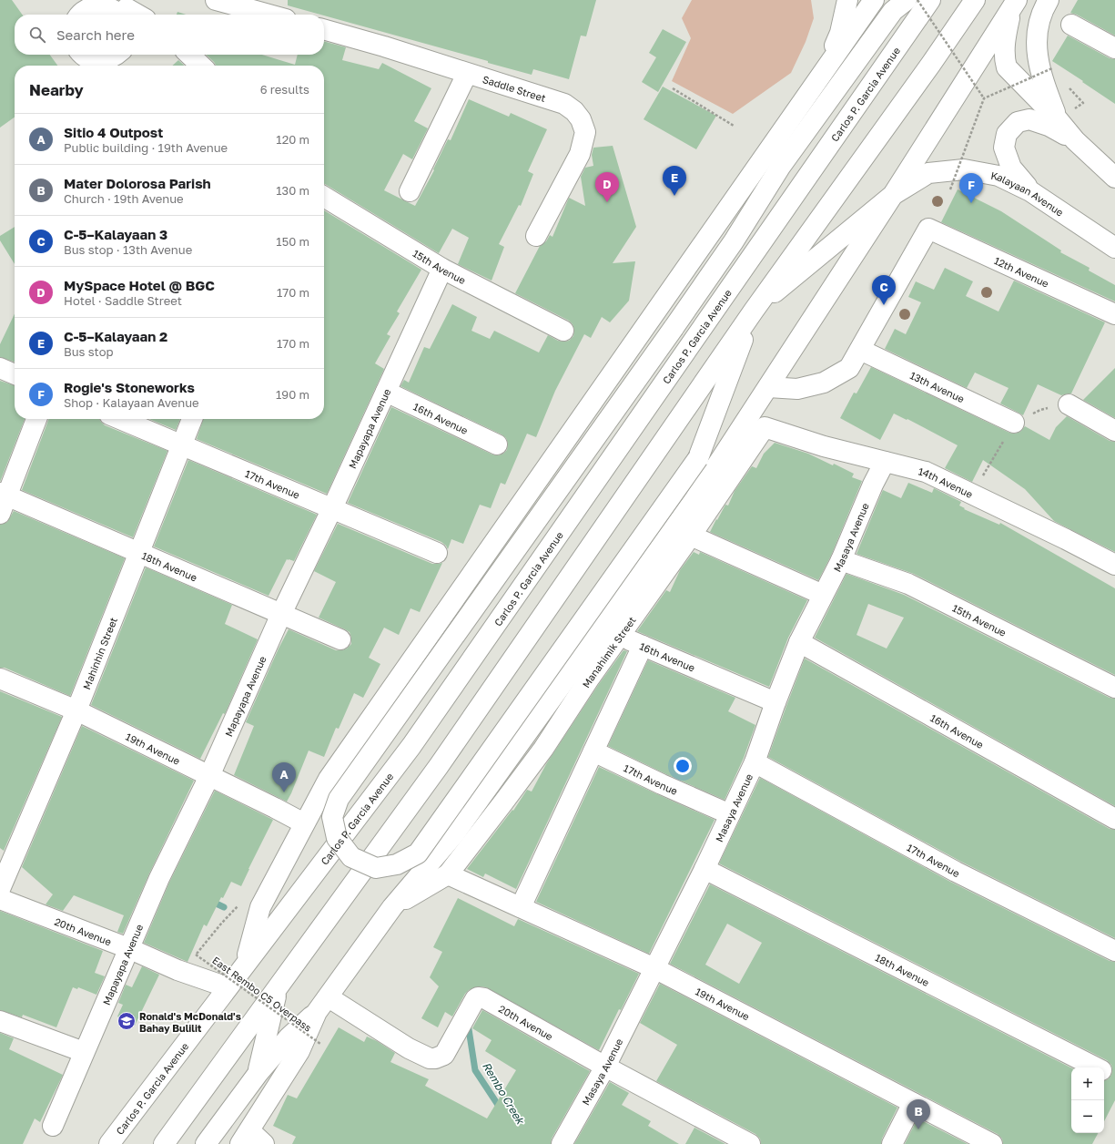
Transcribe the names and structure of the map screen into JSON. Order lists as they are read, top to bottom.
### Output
{
  "streets": {
    "street": [
      "Saddle Street",
      "Carlos P. Garcia Avenue",
      "Kalayaan Avenue",
      "15th Avenue",
      "12th Avenue",
      "13th Avenue",
      "16th Avenue",
      "Mapayapa Avenue",
      "14th Avenue",
      "17th Avenue",
      "Masaya Avenue",
      "18th Avenue",
      "Manahimik Street",
      "Mahinhin Street",
      "19th Avenue",
      "20th Avenue"
    ],
    "path": ["East Rembo C5 Overpass"]
  },
  "crossings": [
    ["Carlos P. Garcia Avenue", "20th Avenue"],
    ["15th Avenue", "Mapayapa Avenue"],
    ["15th Avenue", "Masaya Avenue"],
    ["12th Avenue", "13th Avenue"],
    ["16th Avenue", "Mapayapa Avenue"],
    ["16th Avenue", "Masaya Avenue"],
    ["16th Avenue", "Manahimik Street"],
    ["Mapayapa Avenue", "17th Avenue"],
    ["Mapayapa Avenue", "18th Avenue"],
    ["Mapayapa Avenue", "19th Avenue"],
    ["Mapayapa Avenue", "20th Avenue"],
    ["14th Avenue", "Masaya Avenue"],
    ["14th Avenue", "Manahimik Street"],
    ["17th Avenue", "Masaya Avenue"],
    ["17th Avenue", "Mahinhin Street"],
    ["Masaya Avenue", "18th Avenue"],
    ["Masaya Avenue", "19th Avenue"],
    ["Masaya Avenue", "20th Avenue"],
    ["18th Avenue", "Mahinhin Street"],
    ["Manahimik Street", "19th Avenue"],
    ["Mahinhin Street", "19th Avenue"]
  ],
  "water": ["Rembo Creek"],
  "places": {
    "school or university": ["Ronald's McDonald's Bahay Bulilit"]
  },
  "page": {
    "search": "Search here",
    "heading": ["Nearby", "6 results"],
    "list": [
      {
        "mark": "A",
        "name": "Sitio 4 Outpost",
        "note": "Public building · 19th Avenue",
        "value": "120 m"
      },
      {
        "mark": "B",
        "name": "Mater Dolorosa Parish",
        "note": "Church · 19th Avenue",
        "value": "130 m"
      },
      {
        "mark": "C",
        "name": "C-5–Kalayaan 3",
        "note": "Bus stop · 13th Avenue",
        "value": "150 m"
      },
      {
        "mark": "D",
        "name": "MySpace Hotel @ BGC",
        "note": "Hotel · Saddle Street",
        "value": "170 m"
      },
      {
        "mark": "E",
        "name": "C-5–Kalayaan 2",
        "note": "Bus stop",
        "value": "170 m"
      },
      {
        "mark": "F",
        "name": "Rogie's Stoneworks",
        "note": "Shop · Kalayaan Avenue",
        "value": "190 m"
      }
    ],
    "pins": [
      "E",
      "D",
      "F",
      "C",
      "A",
      "B"
    ],
    "map_buttons": ["+", "−"]
  }
}
